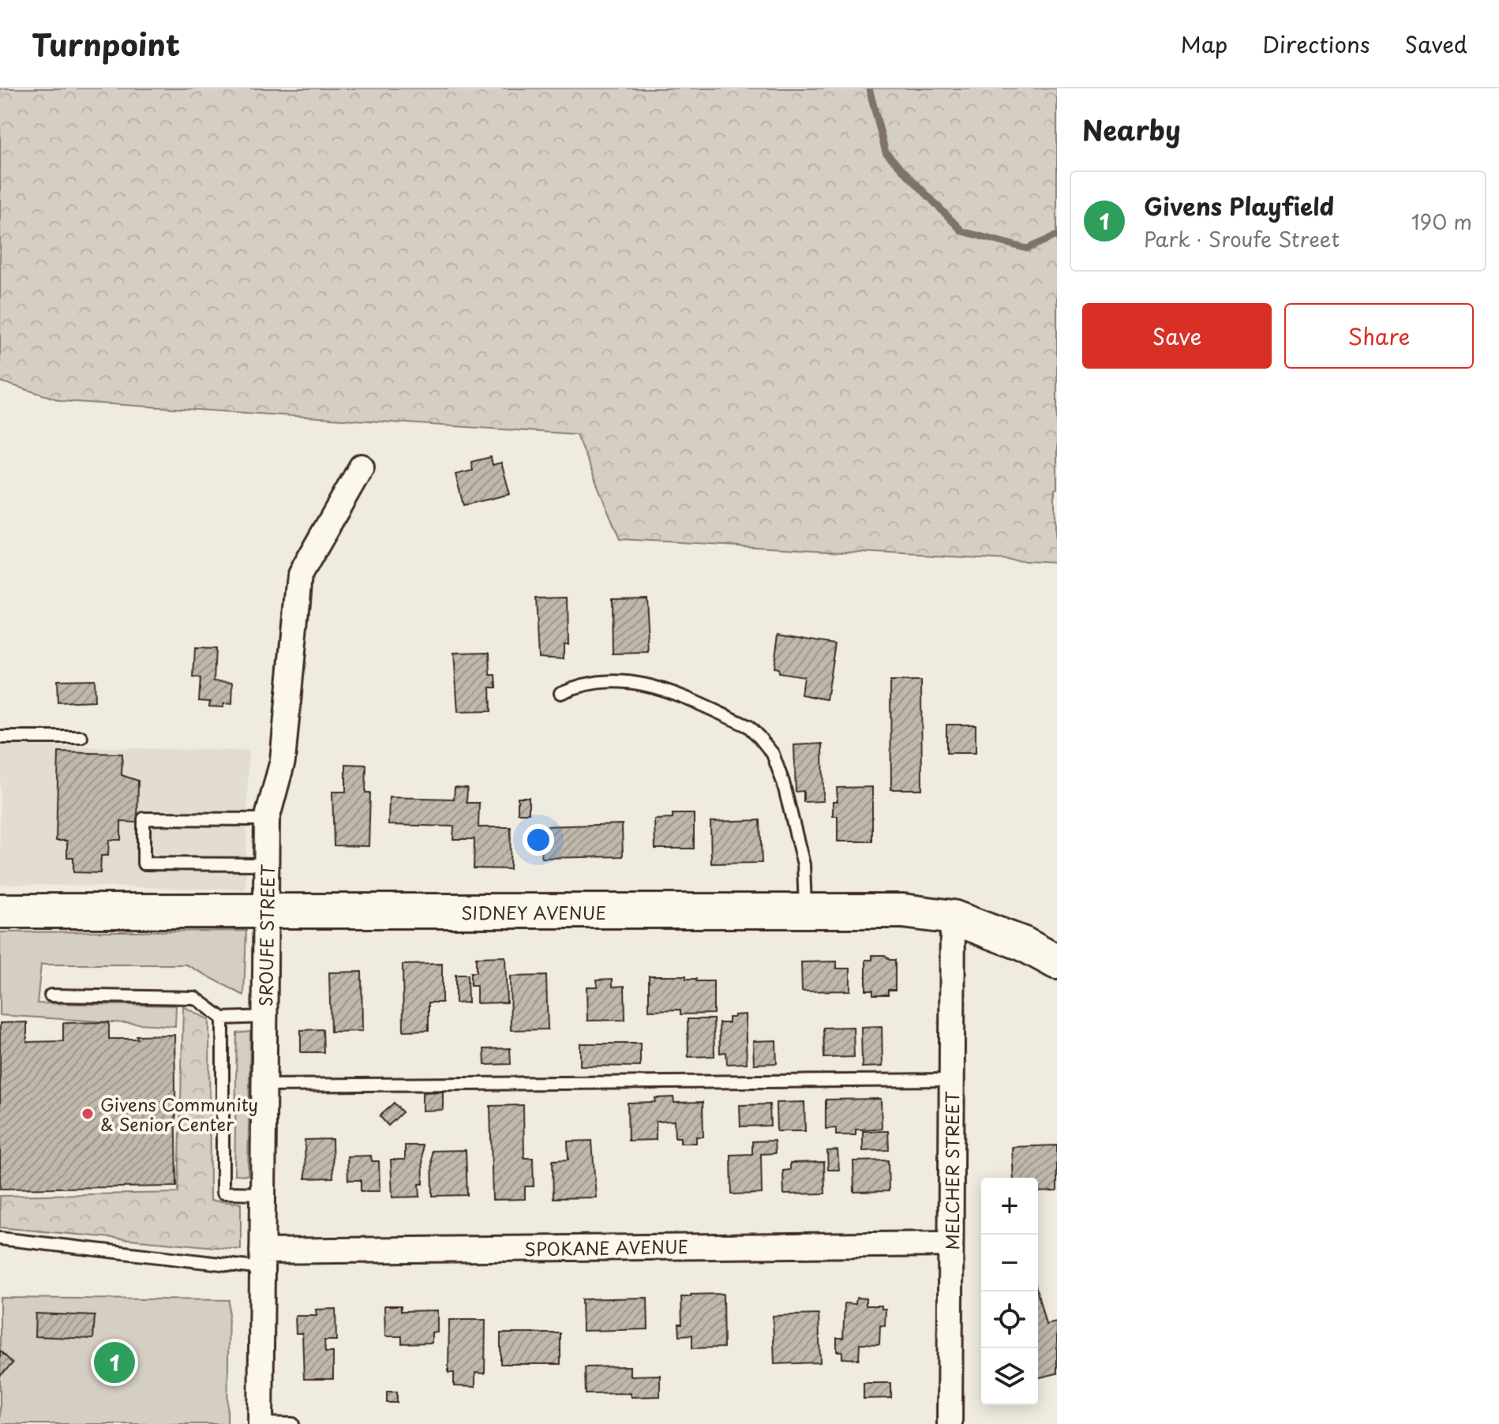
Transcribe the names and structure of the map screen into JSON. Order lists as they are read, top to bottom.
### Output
{
  "streets": {
    "main road": ["SIDNEY AVENUE"],
    "street": ["SROUFE STREET", "MELCHER STREET", "SPOKANE AVENUE"]
  },
  "crossings": [
    ["SIDNEY AVENUE", "SROUFE STREET"],
    ["SIDNEY AVENUE", "MELCHER STREET"],
    ["SROUFE STREET", "SPOKANE AVENUE"],
    ["MELCHER STREET", "SPOKANE AVENUE"]
  ],
  "places": ["Givens Community & Senior Center"],
  "page": {
    "header": "Turnpoint",
    "nav": ["Map", "Directions", "Saved"],
    "heading": "Nearby",
    "list": [
      {
        "mark": "1",
        "name": "Givens Playfield",
        "note": "Park · Sroufe Street",
        "value": "190 m"
      }
    ],
    "buttons": ["Save", "Share"],
    "map_buttons": ["+", "−"],
    "pins": "1"
  }
}
